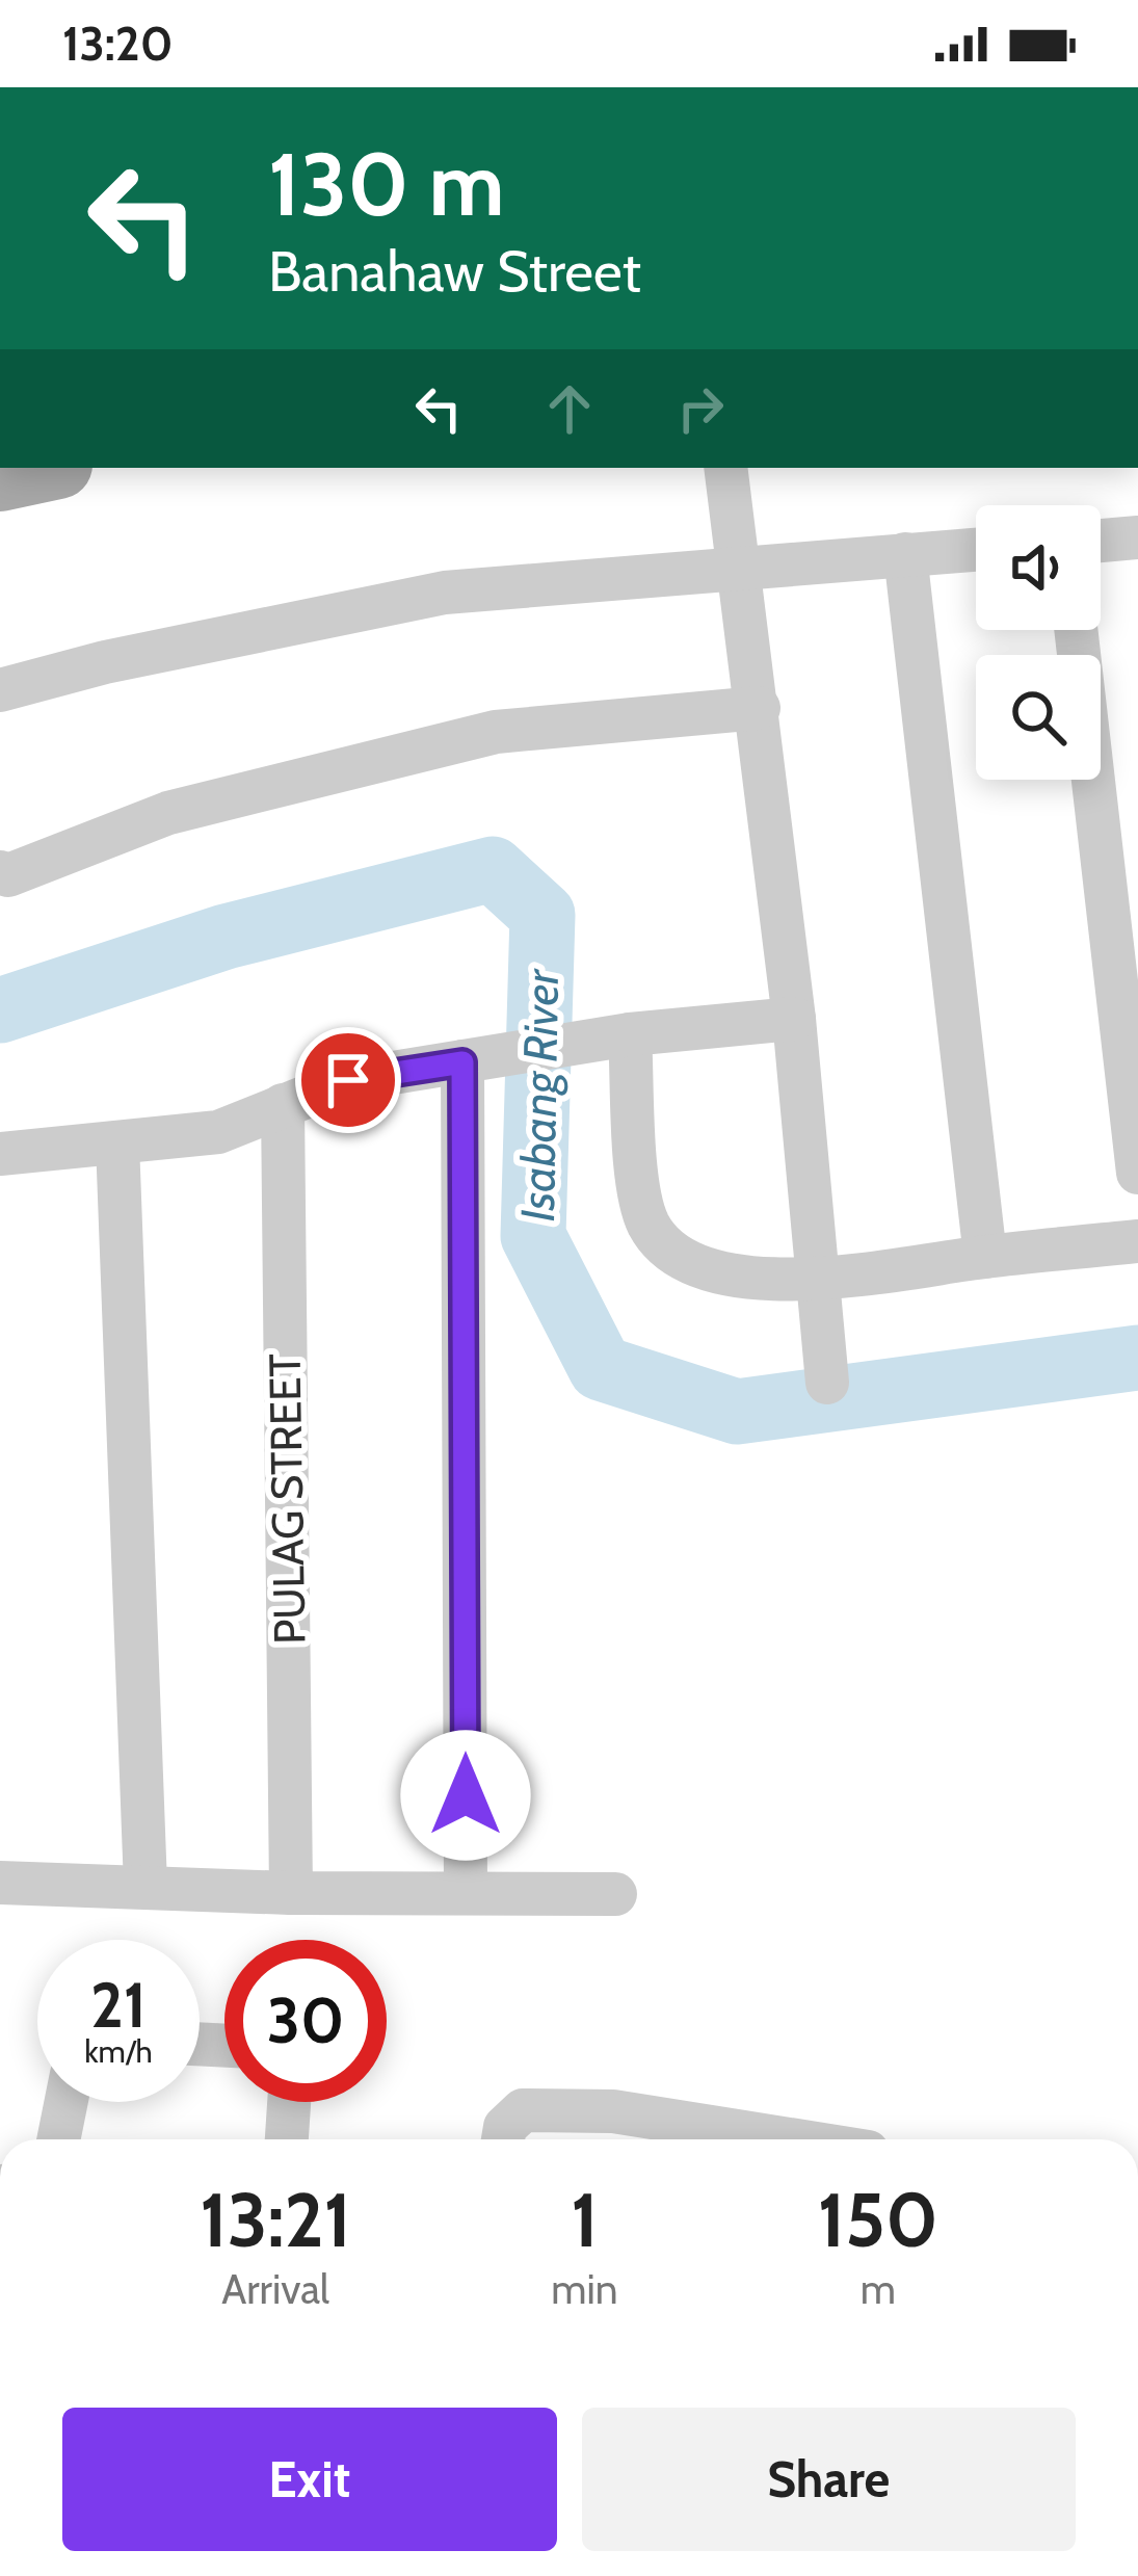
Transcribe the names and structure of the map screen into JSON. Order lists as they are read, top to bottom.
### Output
{
  "streets": {
    "street": ["PULAG STREET"]
  },
  "water": ["Isabang River"],
  "page": {
    "status": "13:20",
    "turn": ["130 m", "Banahaw Street"],
    "speed": "21 km/h",
    "limit": "30",
    "eta": [
      "13:21",
      "Arrival",
      "1",
      "min",
      "150",
      "m"
    ],
    "buttons": ["Exit", "Share"]
  }
}
